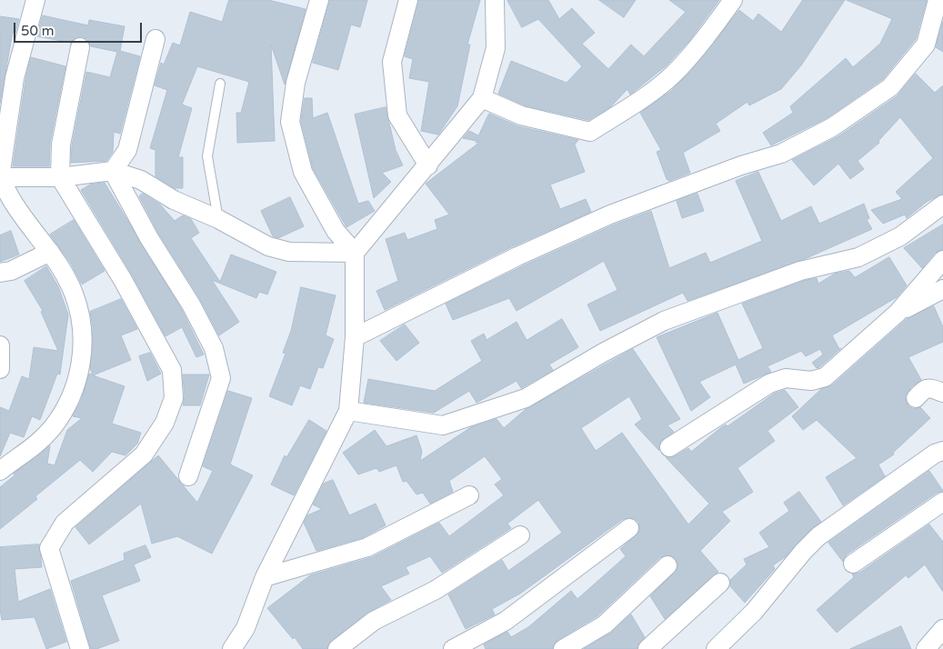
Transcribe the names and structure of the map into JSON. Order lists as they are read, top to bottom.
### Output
{
  "scale_bar": "50 m"
}
